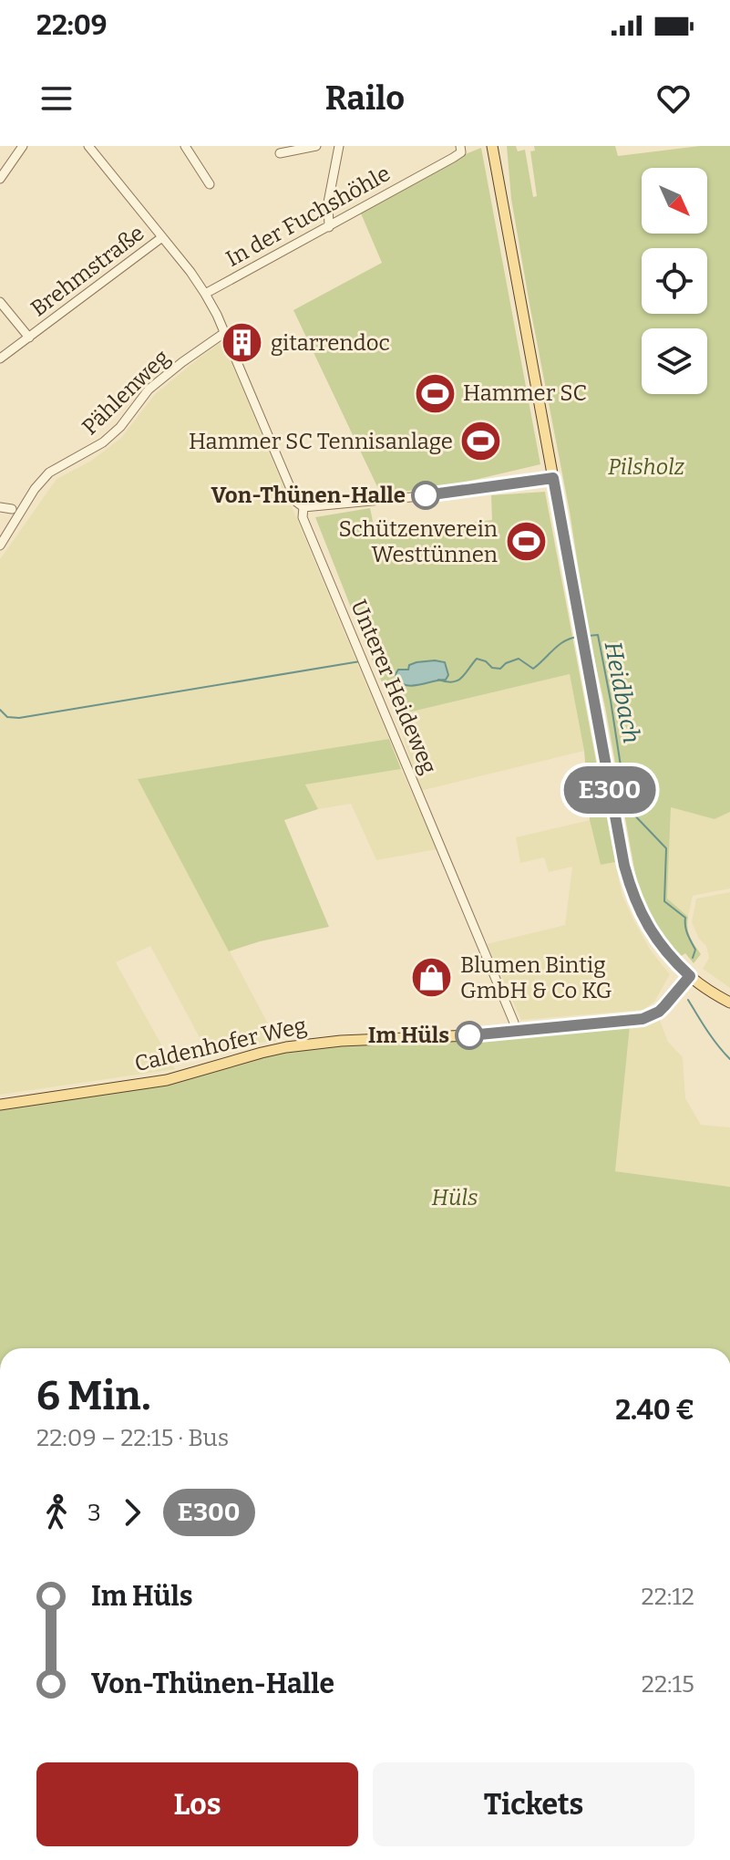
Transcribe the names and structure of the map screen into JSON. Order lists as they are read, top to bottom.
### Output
{
  "streets": {
    "main road": ["Caldenhofer Weg"],
    "street": [
      "In der Fuchshöhle",
      "Brehmstraße",
      "Pählenweg",
      "Unterer Heideweg"
    ]
  },
  "crossings": [
    ["In der Fuchshöhle", "Unterer Heideweg"],
    ["Brehmstraße", "Unterer Heideweg"],
    ["Pählenweg", "Unterer Heideweg"],
    ["Unterer Heideweg", "Caldenhofer Weg"]
  ],
  "water": ["Heidbach"],
  "parks": ["Pilsholz", "Hüls"],
  "places": {
    "building": ["gitarrendoc"],
    "sports": ["Hammer SC", "Hammer SC Tennisanlage", "Schützenverein Westtünnen"],
    "other": ["Von-Thünen-Halle", "Im Hüls"],
    "shop": ["Blumen Bintig GmbH & Co KG"]
  },
  "lines": ["bus line E300"],
  "north": "bottom right",
  "page": {
    "status": "22:09",
    "header": "Railo",
    "on_map": "E300",
    "heading": ["6 Min.", "22:09 – 22:15 · Bus", "2.40 €"],
    "legs": ["3", "E300"],
    "list": [
      {
        "name": "Im Hüls",
        "value": "22:12"
      },
      {
        "name": "Von-Thünen-Halle",
        "value": "22:15"
      }
    ],
    "buttons": ["Los", "Tickets"]
  }
}
